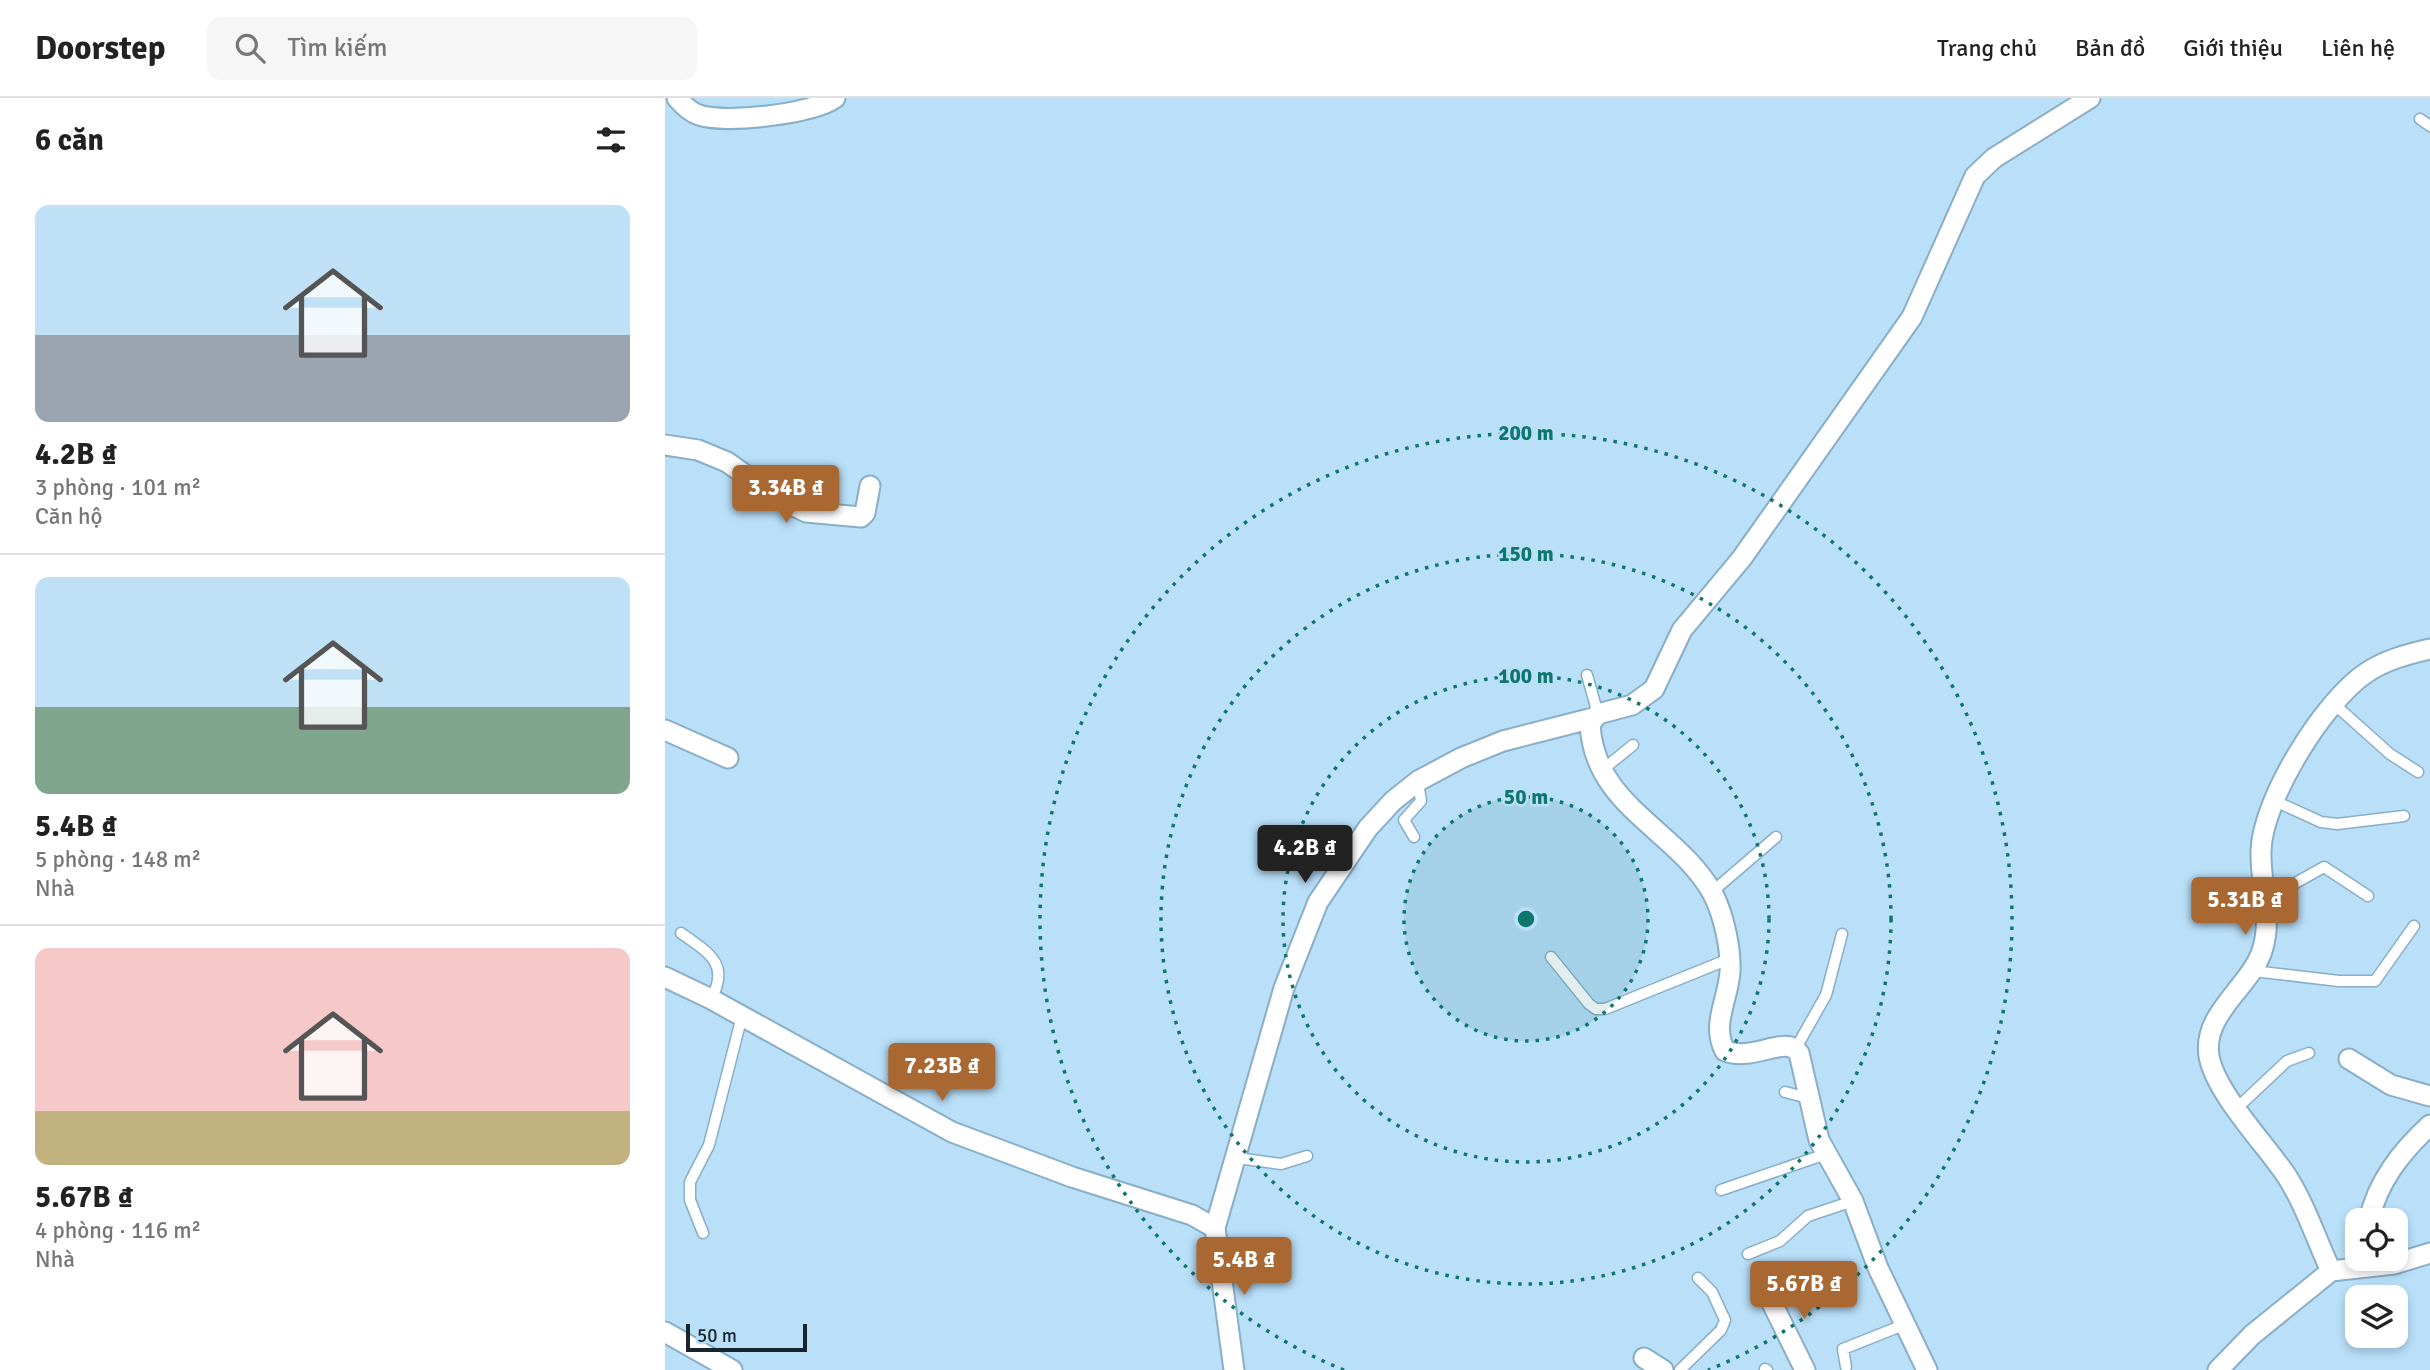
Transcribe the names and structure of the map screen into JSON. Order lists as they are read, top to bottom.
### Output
{
  "scale_bar": "50 m",
  "page": {
    "header": "Doorstep",
    "search": "Tìm kiếm",
    "nav": [
      "Trang chủ",
      "Bản đồ",
      "Giới thiệu",
      "Liên hệ"
    ],
    "heading": "6 căn",
    "list": [
      {
        "name": "4.2B ₫",
        "note": "3 phòng · 101 m² · Căn hộ"
      },
      {
        "name": "5.4B ₫",
        "note": "5 phòng · 148 m² · Nhà"
      },
      {
        "name": "5.67B ₫",
        "note": "4 phòng · 116 m² · Nhà"
      }
    ],
    "price": [
      "3.34B ₫",
      "4.2B ₫",
      "5.31B ₫",
      "7.23B ₫",
      "5.4B ₫",
      "5.67B ₫"
    ],
    "scale": "50 m"
  },
  "rings": [
    "200 m",
    "150 m",
    "100 m",
    "50 m"
  ]
}
